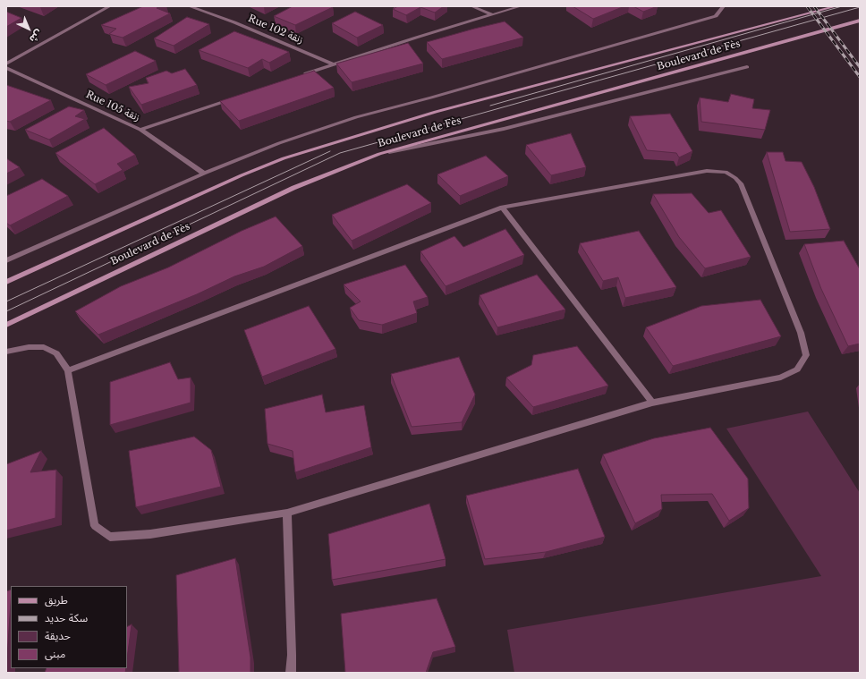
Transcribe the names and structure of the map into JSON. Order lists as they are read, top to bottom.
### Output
{
  "streets": {
    "street": ["Rue 102 زنقة", "Boulevard de Fès", "Rue 105 زنقة"]
  },
  "legend": [
    "طريق",
    "سكة حديد",
    "حديقة",
    "مبنى"
  ],
  "north": "bottom right"
}
